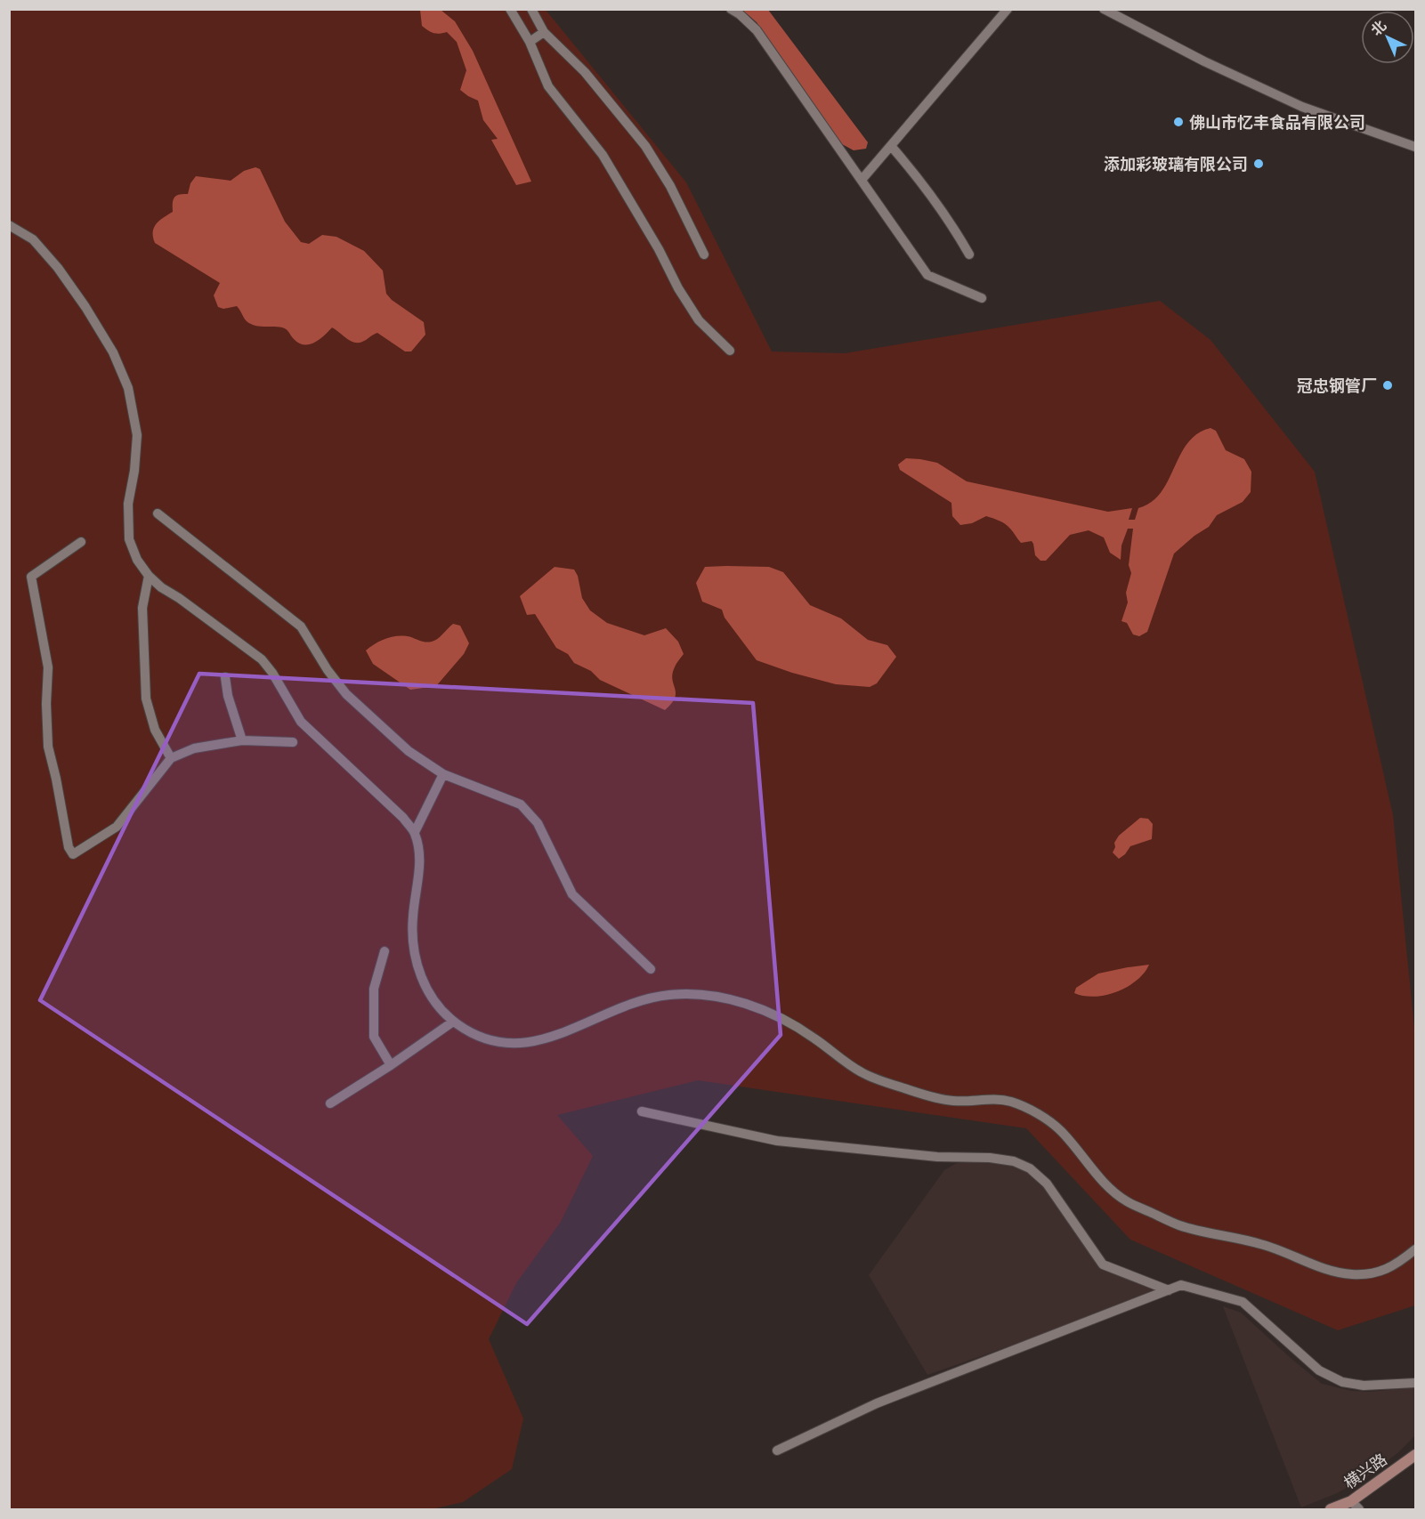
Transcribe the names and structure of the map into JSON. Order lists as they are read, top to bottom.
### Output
{
  "streets": {
    "main road": ["横兴路"]
  },
  "places": ["佛山市忆丰食品有限公司", "添加彩玻璃有限公司", "冠忠钢管厂"],
  "north": "top left"
}
